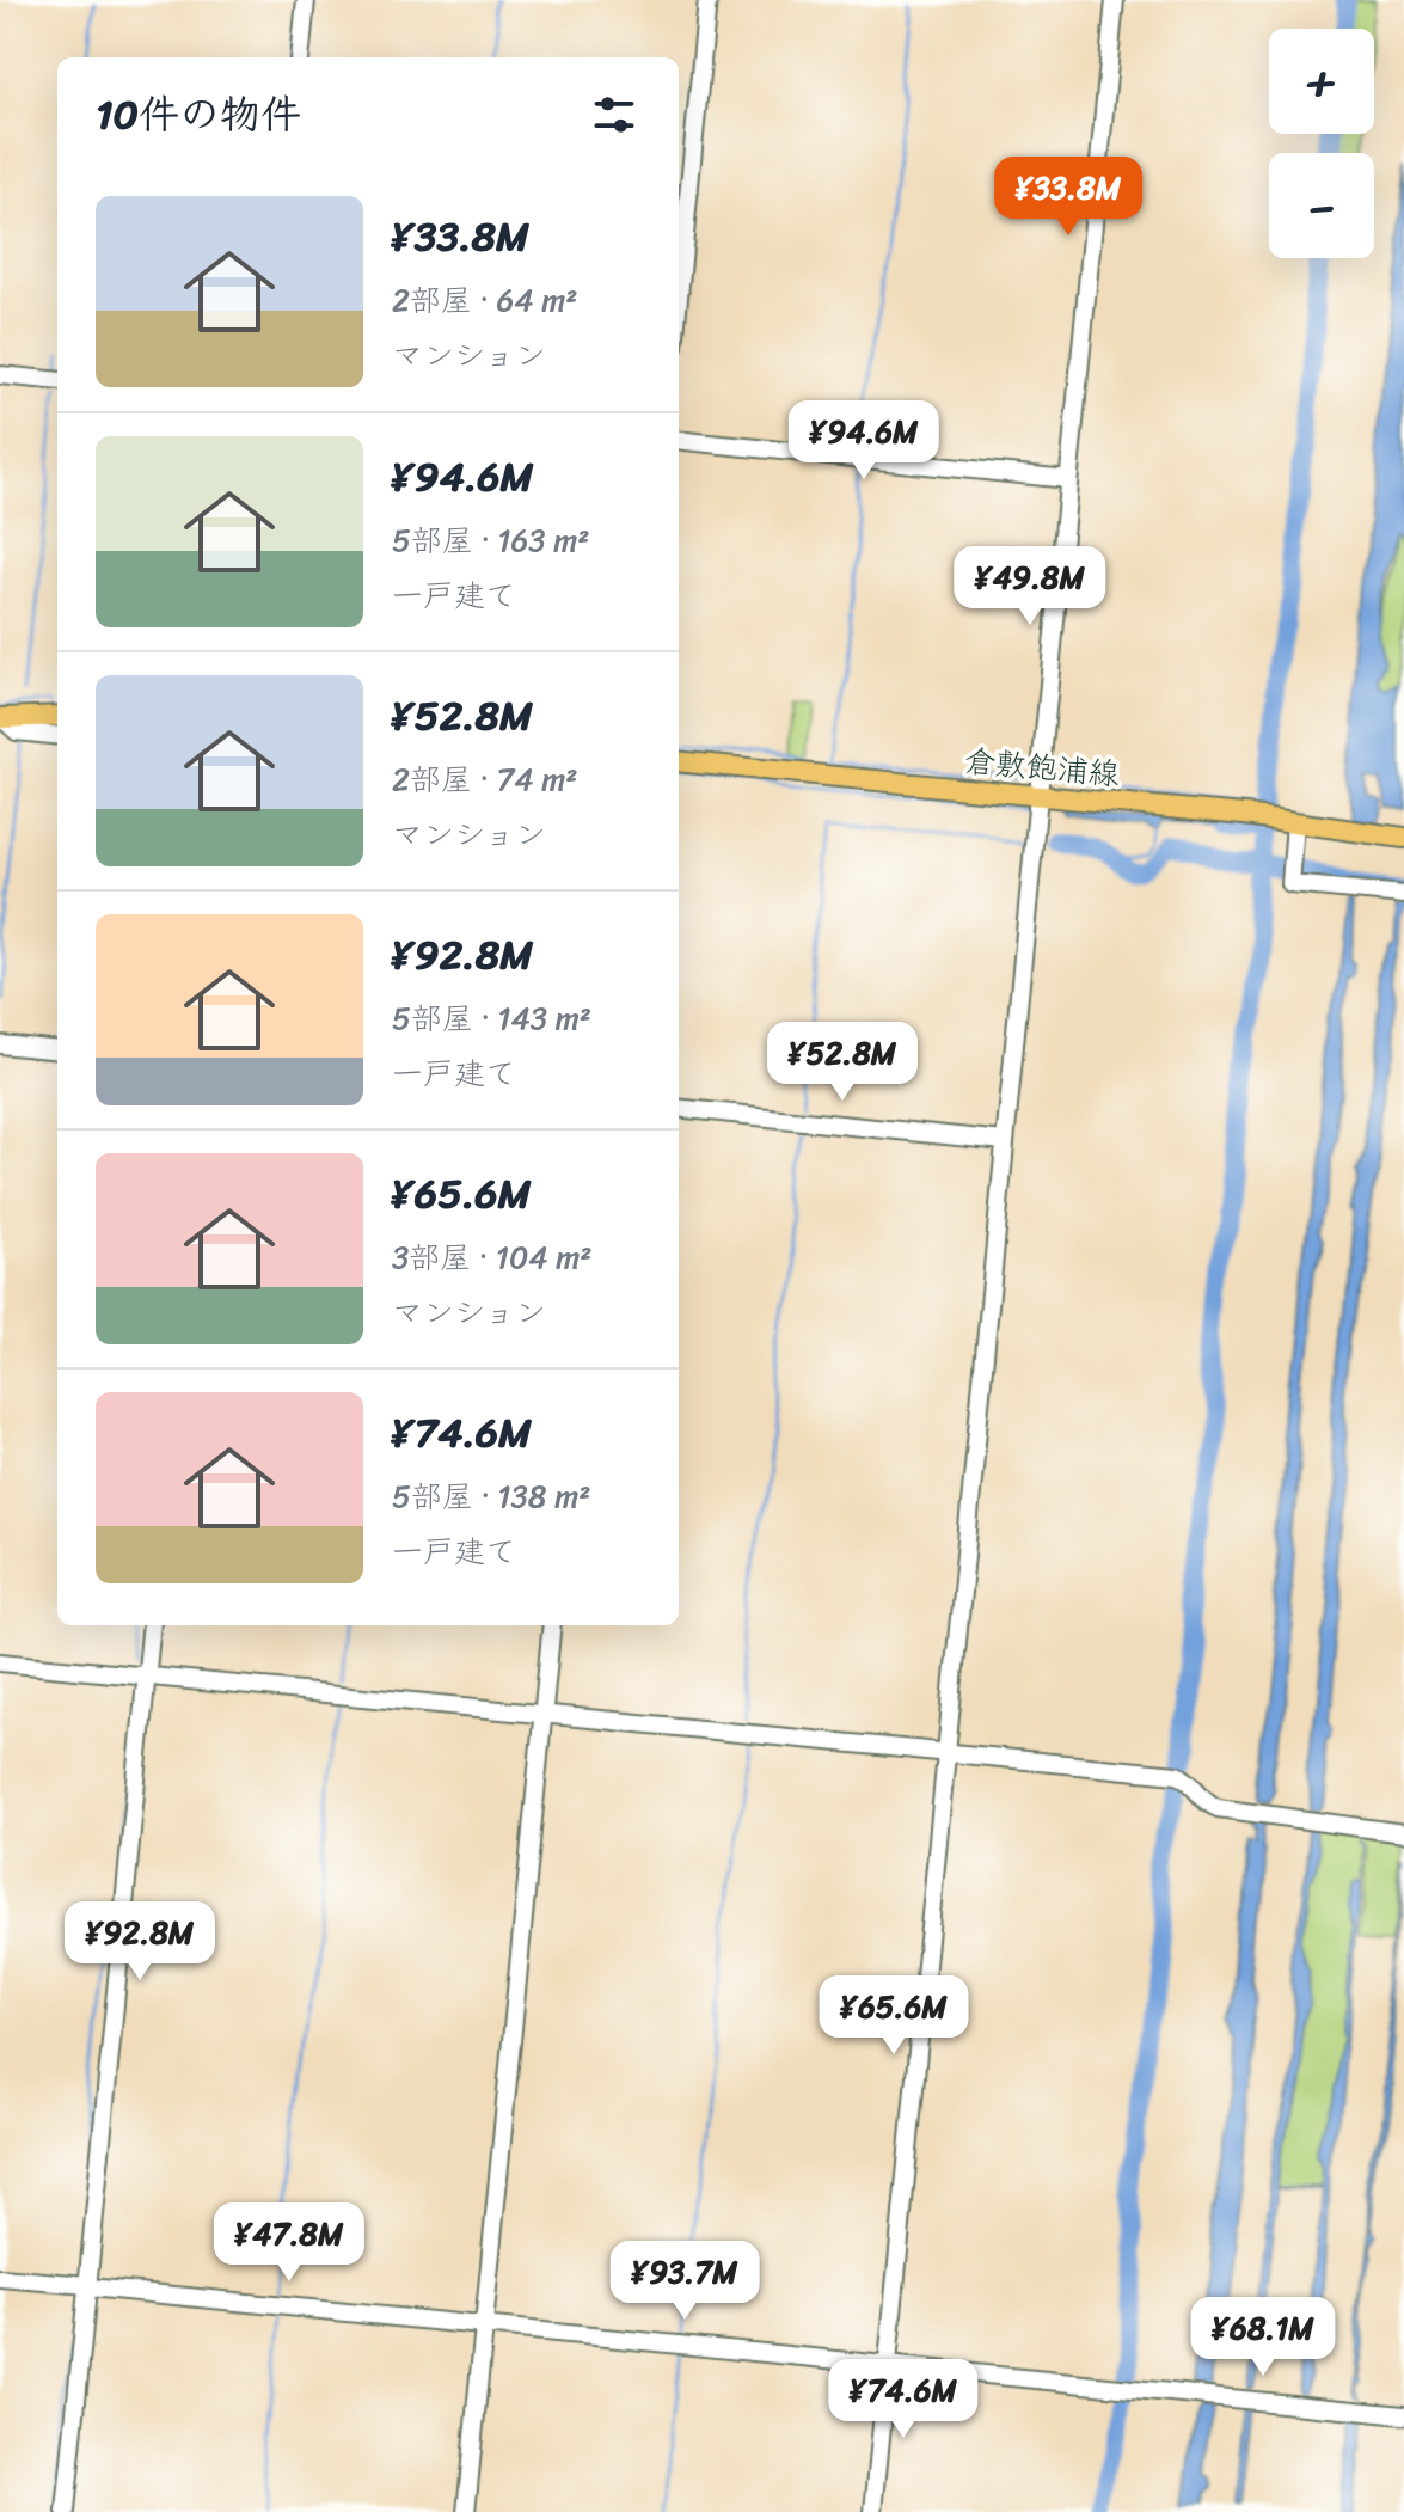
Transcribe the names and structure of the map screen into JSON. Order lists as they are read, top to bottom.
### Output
{
  "streets": {
    "main road": ["倉敷飽浦線"]
  },
  "page": {
    "map_buttons": ["+", "−"],
    "heading": "10件の物件",
    "price": [
      "¥33.8M",
      "¥94.6M",
      "¥49.8M",
      "¥52.8M",
      "¥92.8M",
      "¥65.6M",
      "¥47.8M",
      "¥93.7M",
      "¥68.1M",
      "¥74.6M"
    ],
    "list": [
      {
        "name": "¥33.8M",
        "note": "2部屋 · 64 m² · マンション"
      },
      {
        "name": "¥94.6M",
        "note": "5部屋 · 163 m² · 一戸建て"
      },
      {
        "name": "¥52.8M",
        "note": "2部屋 · 74 m² · マンション"
      },
      {
        "name": "¥92.8M",
        "note": "5部屋 · 143 m² · 一戸建て"
      },
      {
        "name": "¥65.6M",
        "note": "3部屋 · 104 m² · マンション"
      },
      {
        "name": "¥74.6M",
        "note": "5部屋 · 138 m² · 一戸建て"
      }
    ]
  }
}
